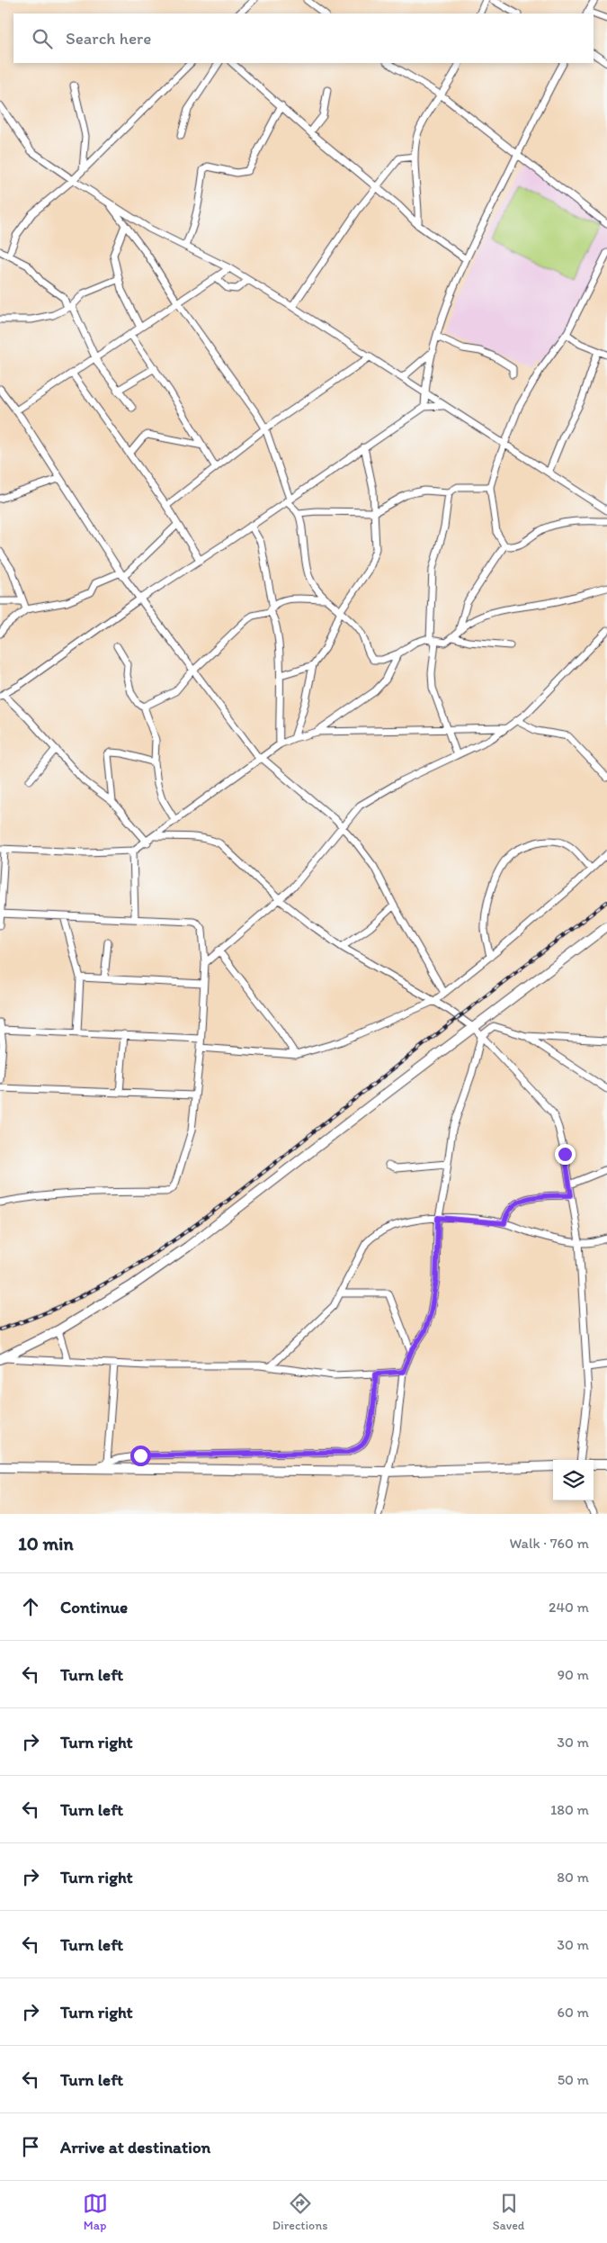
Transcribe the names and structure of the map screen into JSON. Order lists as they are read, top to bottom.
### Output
{
  "page": {
    "search": "Search here",
    "heading": ["10 min", "Walk · 760 m"],
    "list": [
      ["Continue", "240 m"],
      ["Turn left", "90 m"],
      ["Turn right", "30 m"],
      ["Turn left", "180 m"],
      ["Turn right", "80 m"],
      ["Turn left", "30 m"],
      ["Turn right", "60 m"],
      ["Turn left", "50 m"],
      "Arrive at destination"
    ],
    "nav": ["Map", "Directions", "Saved"]
  }
}
